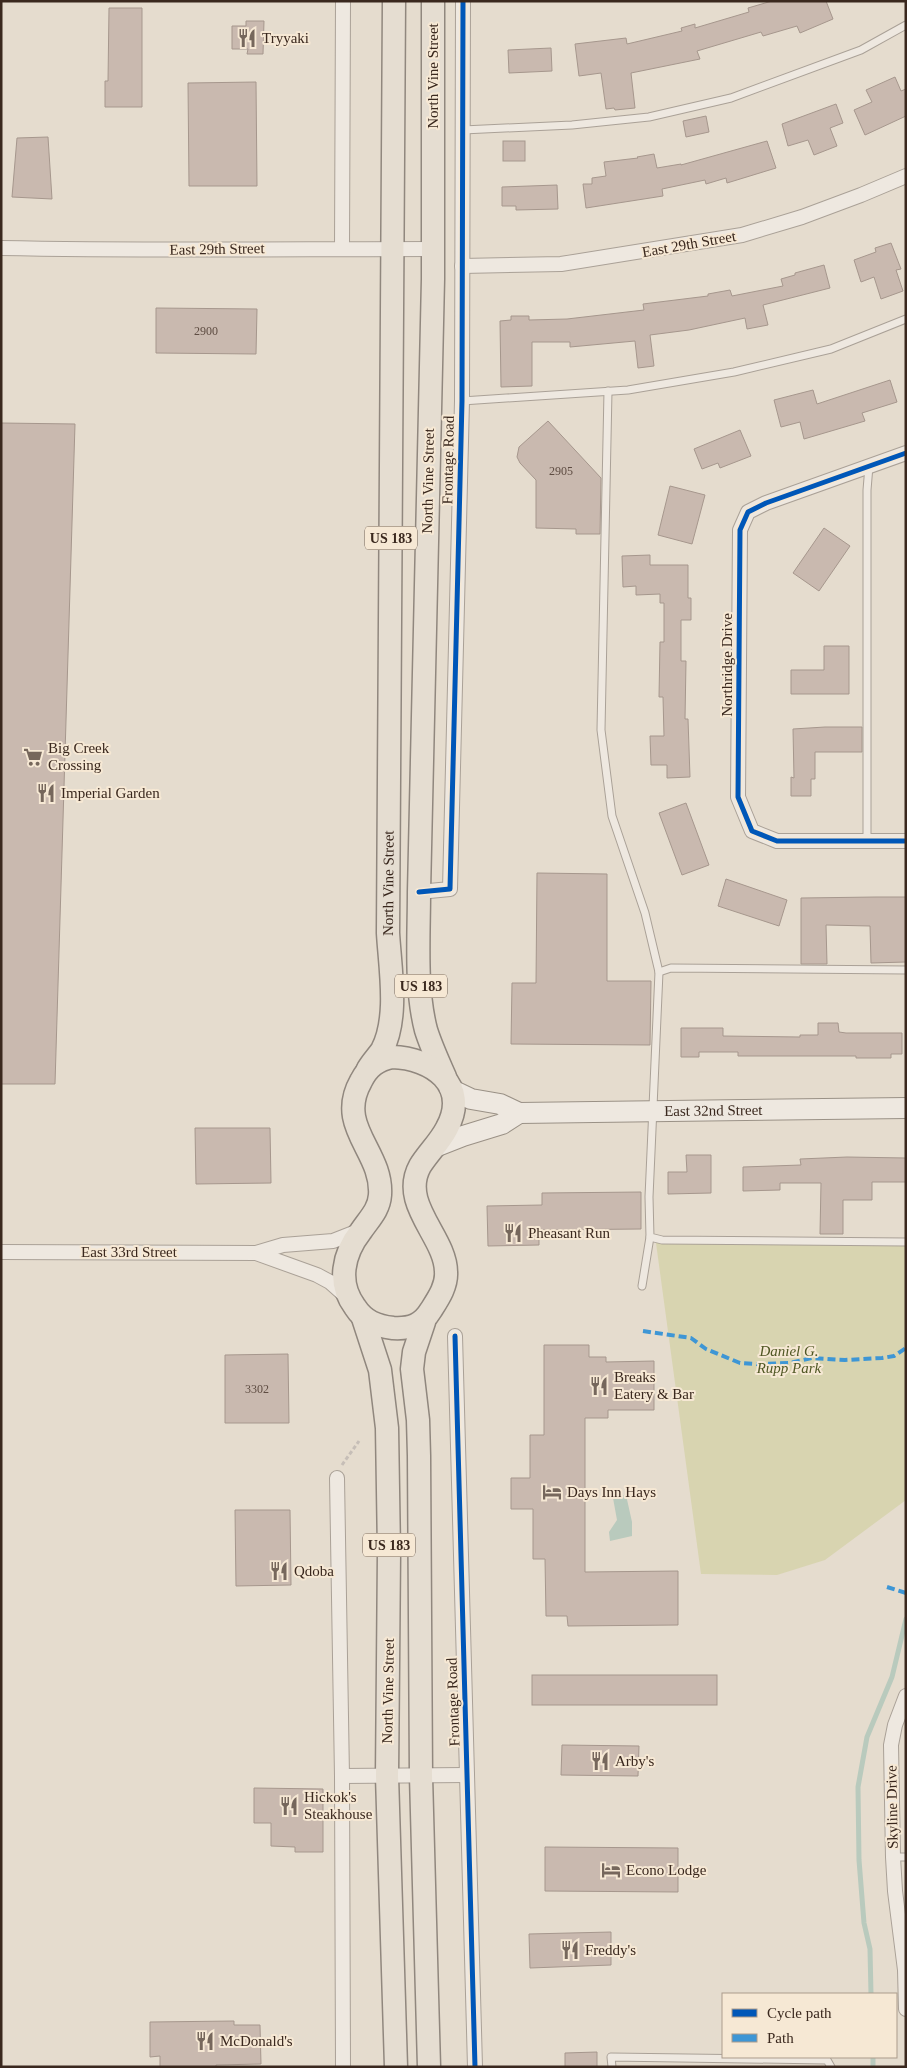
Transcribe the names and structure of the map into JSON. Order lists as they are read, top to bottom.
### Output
{
  "streets": {
    "main road": ["North Vine Street", "US 183"],
    "street": [
      "East 29th Street",
      "Frontage Road",
      "Northridge Drive",
      "East 32nd Street",
      "East 33rd Street",
      "Skyline Drive"
    ]
  },
  "crossings": [
    ["North Vine Street", "East 29th Street"],
    ["North Vine Street", "Frontage Road"],
    ["North Vine Street", "US 183"],
    ["North Vine Street", "East 32nd Street"],
    ["North Vine Street", "East 33rd Street"],
    ["East 29th Street", "Frontage Road"]
  ],
  "parks": ["Daniel G. Rupp Park"],
  "places": {
    "restaurant": [
      "Tryyaki",
      "Imperial Garden",
      "Pheasant Run",
      "Breaks Eatery & Bar",
      "Qdoba",
      "Arby's",
      "Hickok's Steakhouse",
      "Freddy's",
      "McDonald's"
    ],
    "supermarket": ["Big Creek Crossing"],
    "hotel": ["Days Inn Hays", "Econo Lodge"]
  },
  "house_numbers": ["2900", "2905", "3302"],
  "legend": ["Cycle path", "Path"]
}
